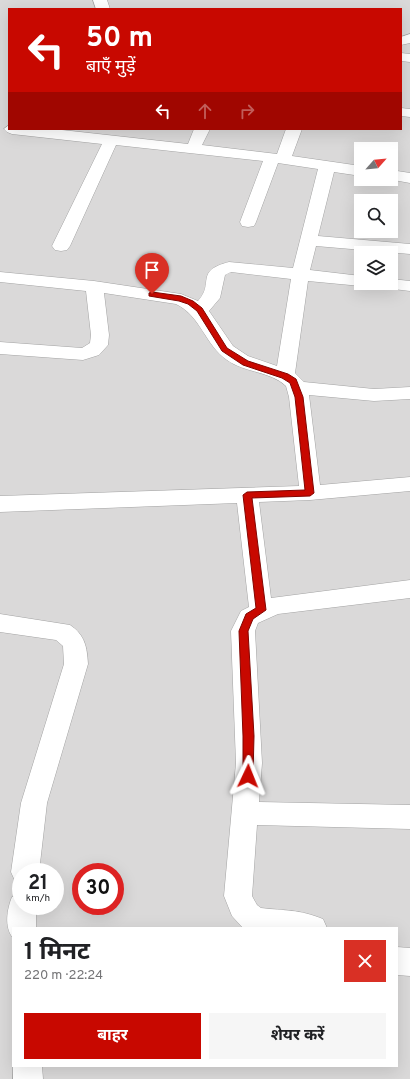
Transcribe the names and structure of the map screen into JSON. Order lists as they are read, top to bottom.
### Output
{
  "north": "top right",
  "page": {
    "turn": ["50 m", "बाएँ मुड़ें"],
    "speed": "21 km/h",
    "limit": "30",
    "heading": ["1 मिनट", "220 m · 22:24"],
    "buttons": ["बाहर", "शेयर करें"]
  }
}
